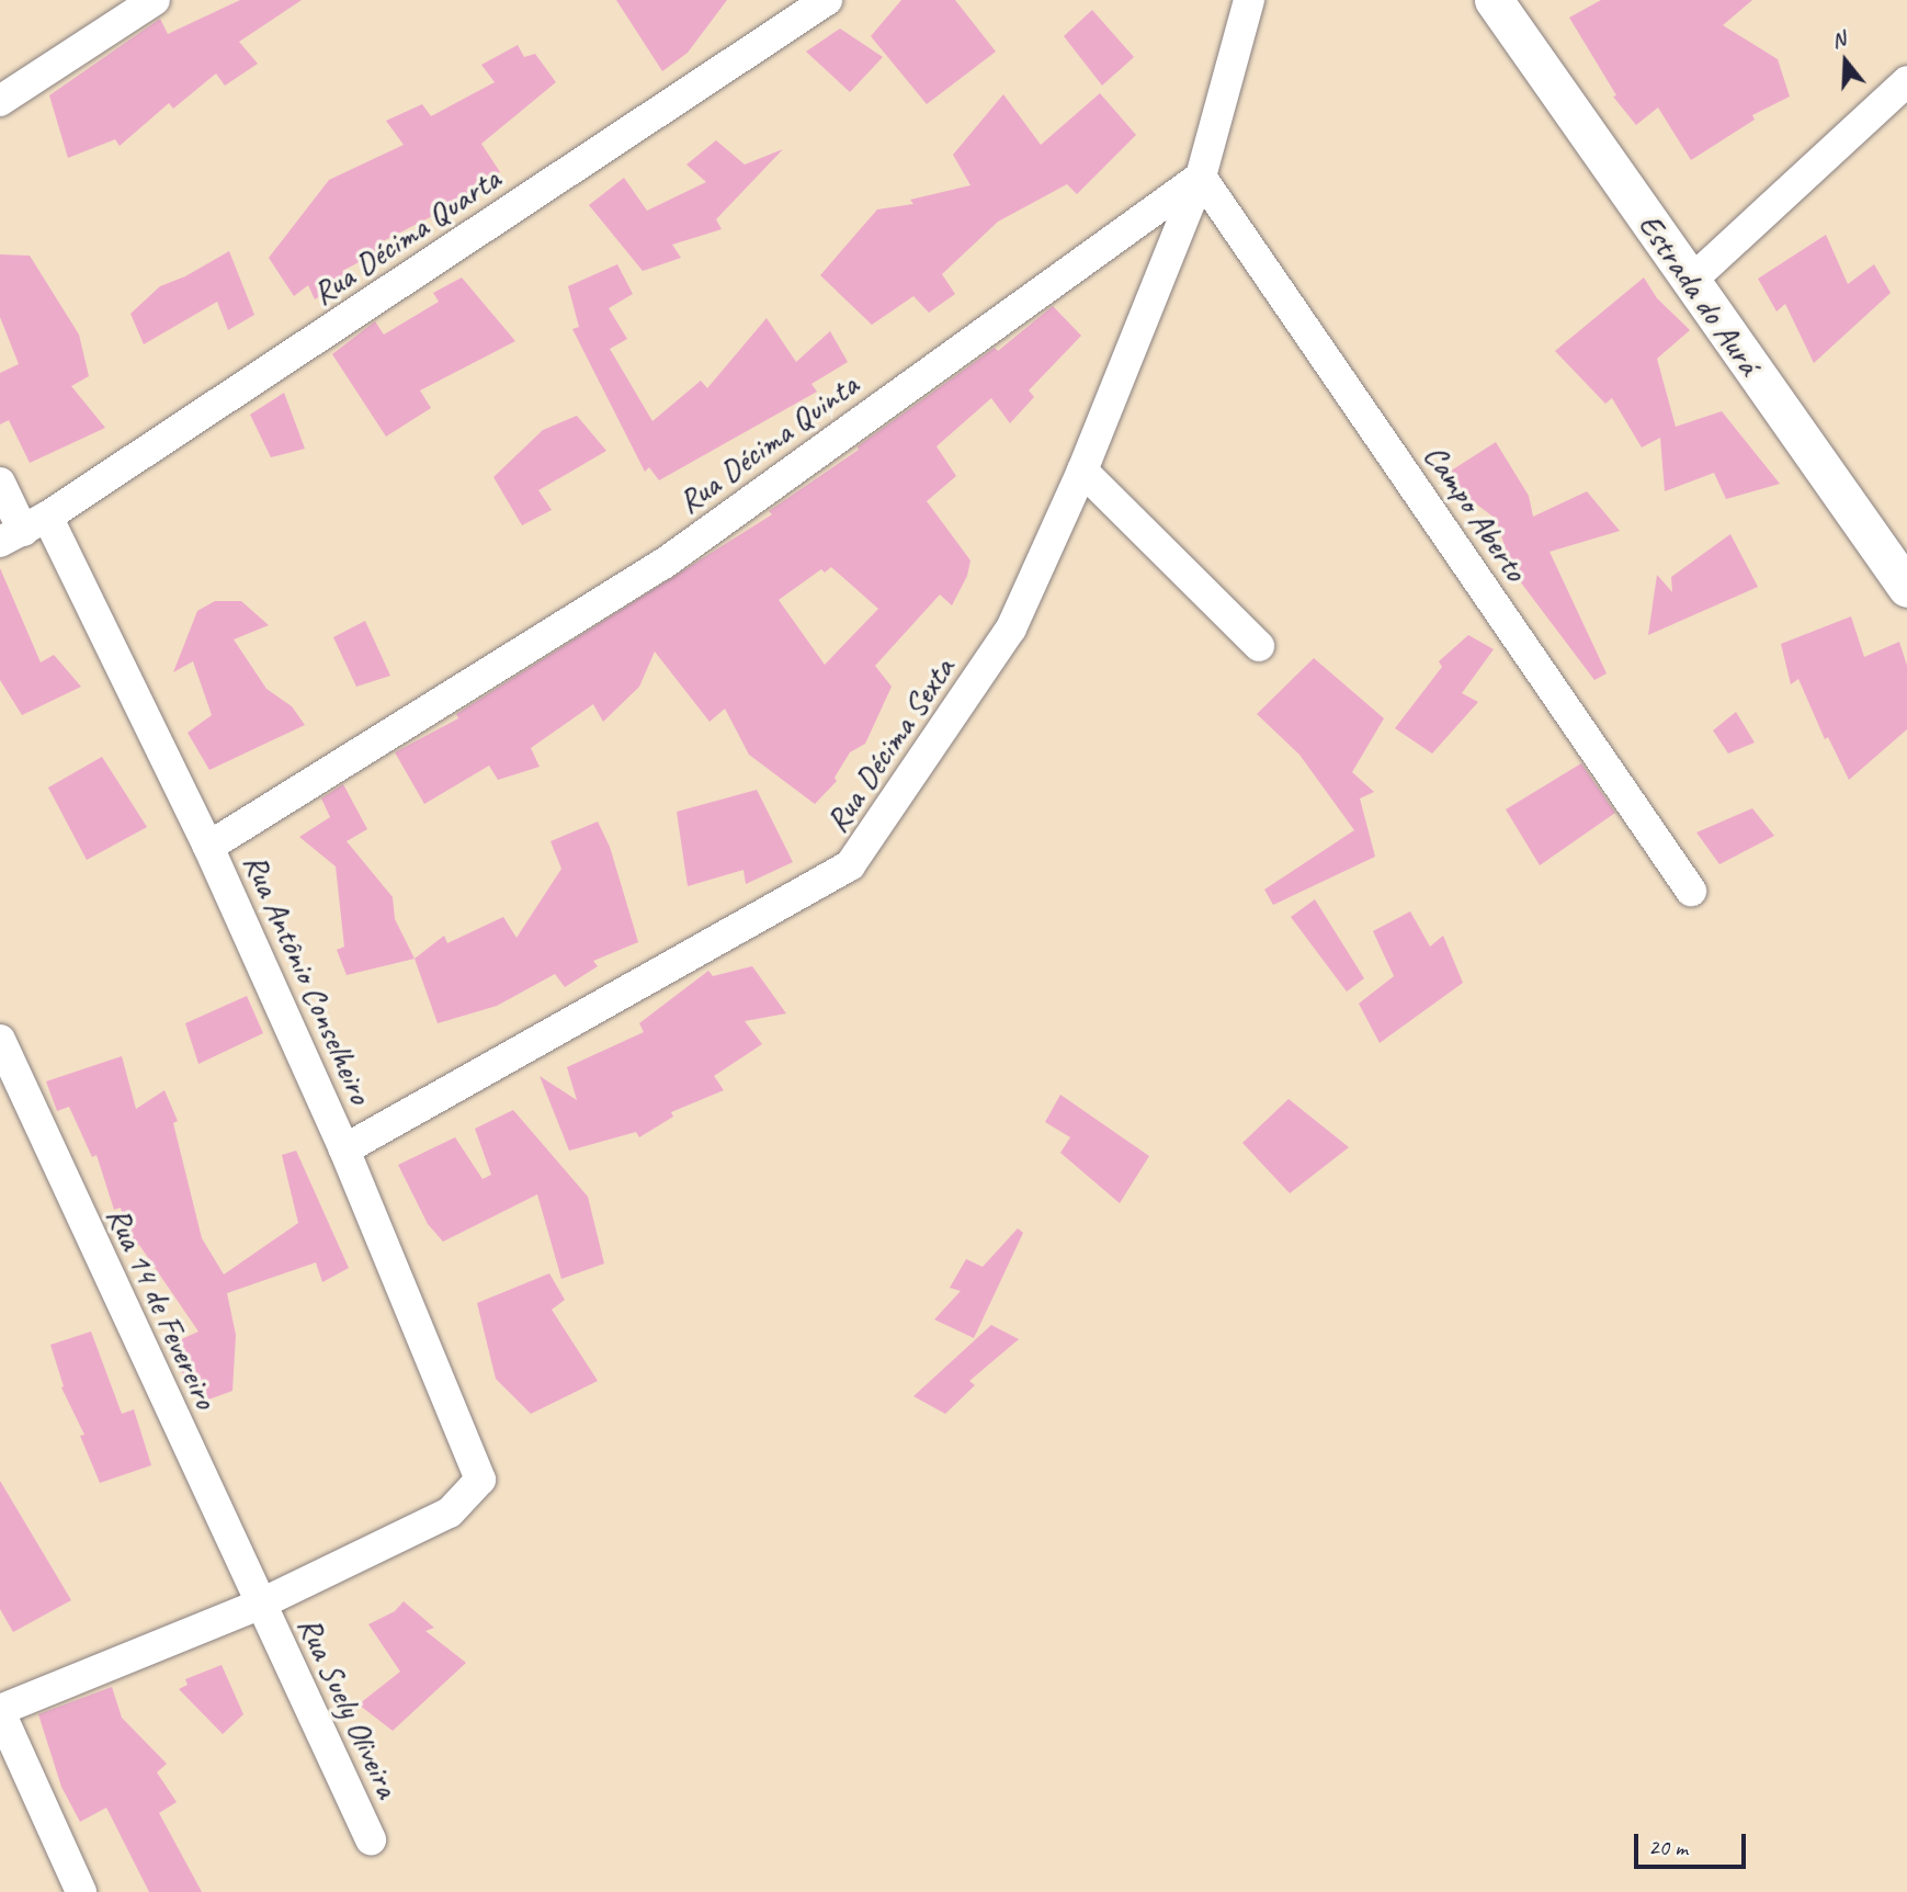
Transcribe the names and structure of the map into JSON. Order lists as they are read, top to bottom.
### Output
{
  "streets": {
    "street": [
      "Rua Décima Quarta",
      "Estrada do Aurá",
      "Rua Décima Quinta",
      "Campo Aberto",
      "Rua Décima Sexta",
      "Rua Antônio Conselheiro",
      "Rua 14 de Fevereiro",
      "Rua Suely Oliveira"
    ]
  },
  "crossings": [
    ["Rua Décima Quarta", "Rua Antônio Conselheiro"],
    ["Rua Décima Quinta", "Campo Aberto"],
    ["Rua Décima Quinta", "Rua Décima Sexta"],
    ["Rua Décima Quinta", "Rua Antônio Conselheiro"],
    ["Campo Aberto", "Rua Décima Sexta"],
    ["Rua Décima Sexta", "Rua Antônio Conselheiro"],
    ["Rua Antônio Conselheiro", "Rua 14 de Fevereiro"],
    ["Rua Antônio Conselheiro", "Rua Suely Oliveira"],
    ["Rua 14 de Fevereiro", "Rua Suely Oliveira"]
  ],
  "scale_bar": "20 m",
  "north": "top"
}
